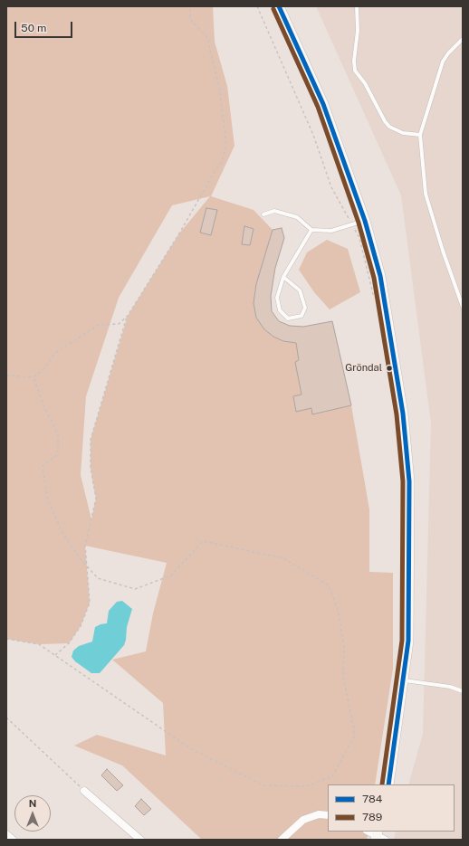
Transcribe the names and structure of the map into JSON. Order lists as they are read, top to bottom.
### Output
{
  "places": ["Gröndal"],
  "lines": ["transit line 784", "transit line 789"],
  "legend": ["784", "789"],
  "scale_bar": "50 m",
  "north": "top"
}
